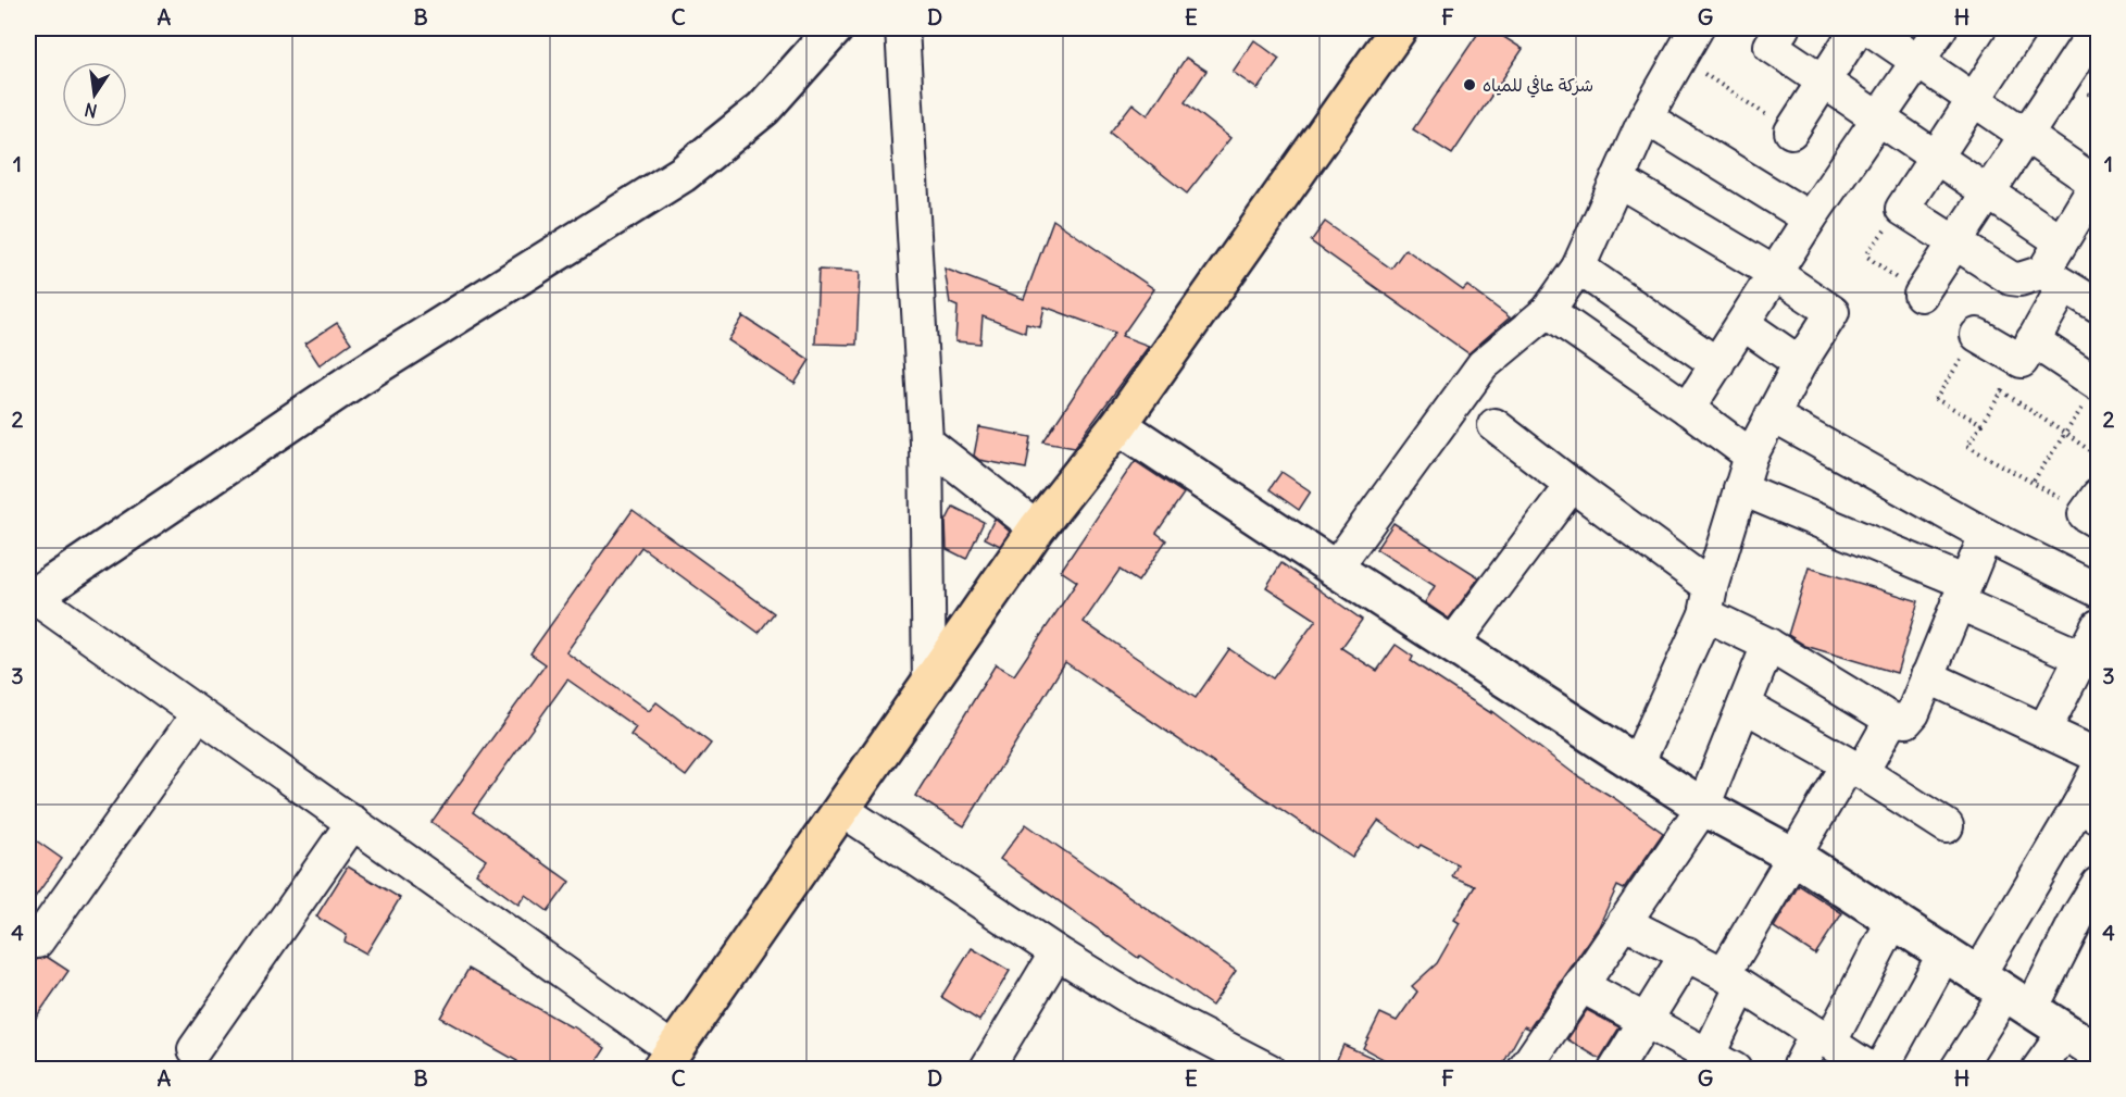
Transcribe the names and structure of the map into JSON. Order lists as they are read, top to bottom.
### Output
{
  "places": ["شركة عافي للمياه"],
  "north": "bottom",
  "grid": {
    "columns": [
      "A",
      "B",
      "C",
      "D",
      "E",
      "F",
      "G",
      "H"
    ],
    "rows": [
      "1",
      "2",
      "3",
      "4"
    ]
  }
}
